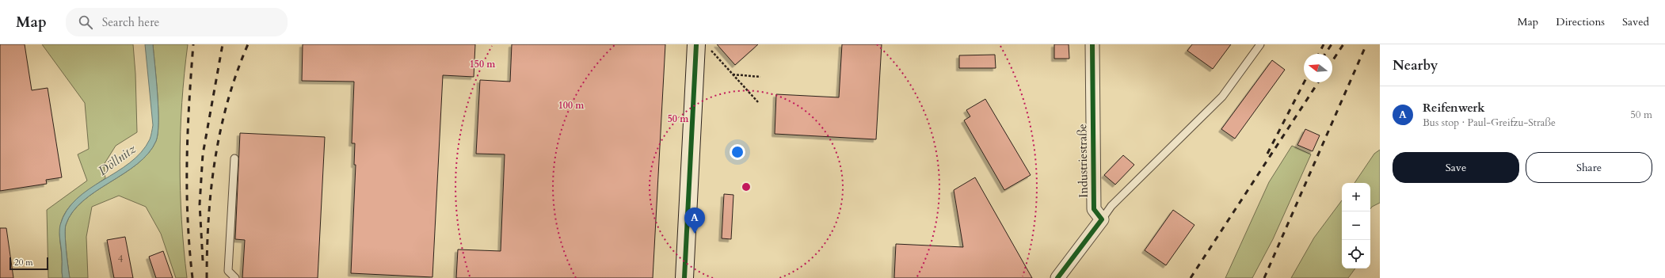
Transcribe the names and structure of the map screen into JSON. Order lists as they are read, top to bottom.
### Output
{
  "streets": {
    "street": ["Industriestraße"]
  },
  "water": ["Döllnitz"],
  "house_numbers": ["4"],
  "scale_bar": "20 m",
  "north": "left",
  "page": {
    "header": "Map",
    "search": "Search here",
    "nav": ["Map", "Directions", "Saved"],
    "heading": "Nearby",
    "list": [
      {
        "mark": "A",
        "name": "Reifenwerk",
        "note": "Bus stop · Paul-Greifzu-Straße",
        "value": "50 m"
      }
    ],
    "buttons": ["Save", "Share"],
    "map_buttons": ["+", "−"],
    "pins": "A",
    "scale": "20 m"
  },
  "rings": ["150 m", "100 m", "50 m"]
}
